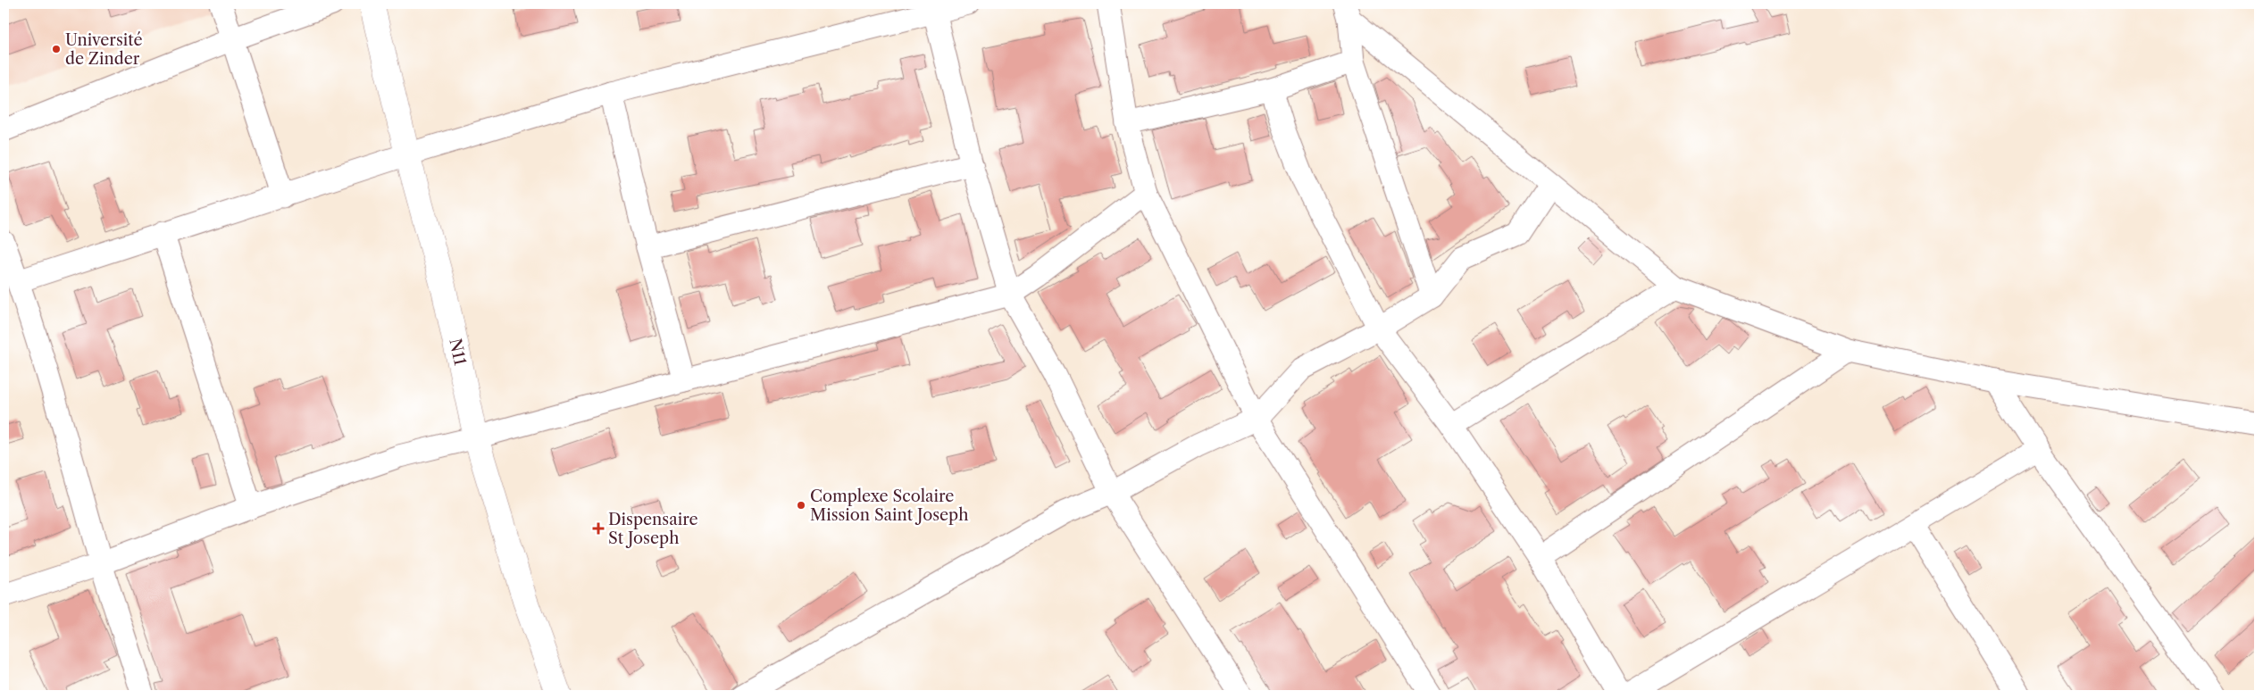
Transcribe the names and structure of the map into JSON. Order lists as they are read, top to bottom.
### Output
{
  "streets": {
    "main road": ["N11"]
  },
  "places": {
    "other": ["Université de Zinder", "Complexe Scolaire Mission Saint Joseph"],
    "health": ["Dispensaire St Joseph"]
  }
}
